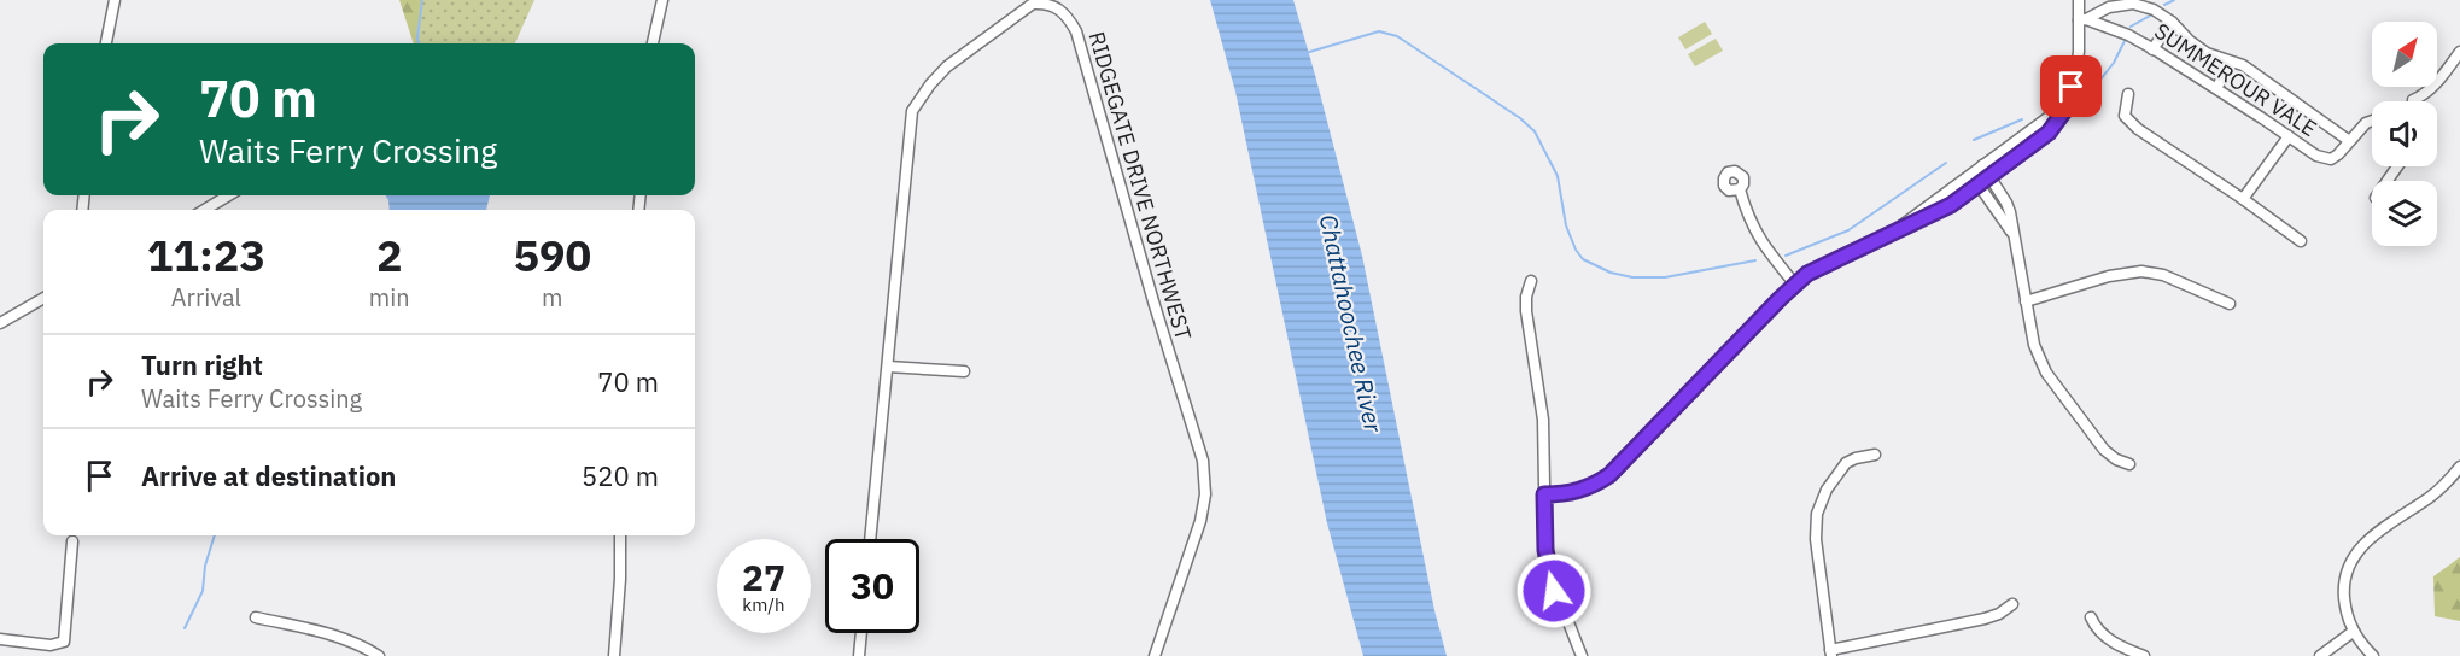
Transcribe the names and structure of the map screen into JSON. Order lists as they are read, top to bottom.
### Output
{
  "streets": {
    "street": ["SUMMEROUR VALE", "RIDGEGATE DRIVE NORTHWEST"]
  },
  "water": ["Chattahoochee River"],
  "north": "top right",
  "page": {
    "turn": ["70 m", "Waits Ferry Crossing"],
    "eta": [
      "11:23",
      "Arrival",
      "2",
      "min",
      "590",
      "m"
    ],
    "list": [
      {
        "name": "Turn right",
        "note": "Waits Ferry Crossing",
        "value": "70 m"
      },
      {
        "name": "Arrive at destination",
        "value": "520 m"
      }
    ],
    "speed": "27 km/h",
    "limit": "30"
  }
}
